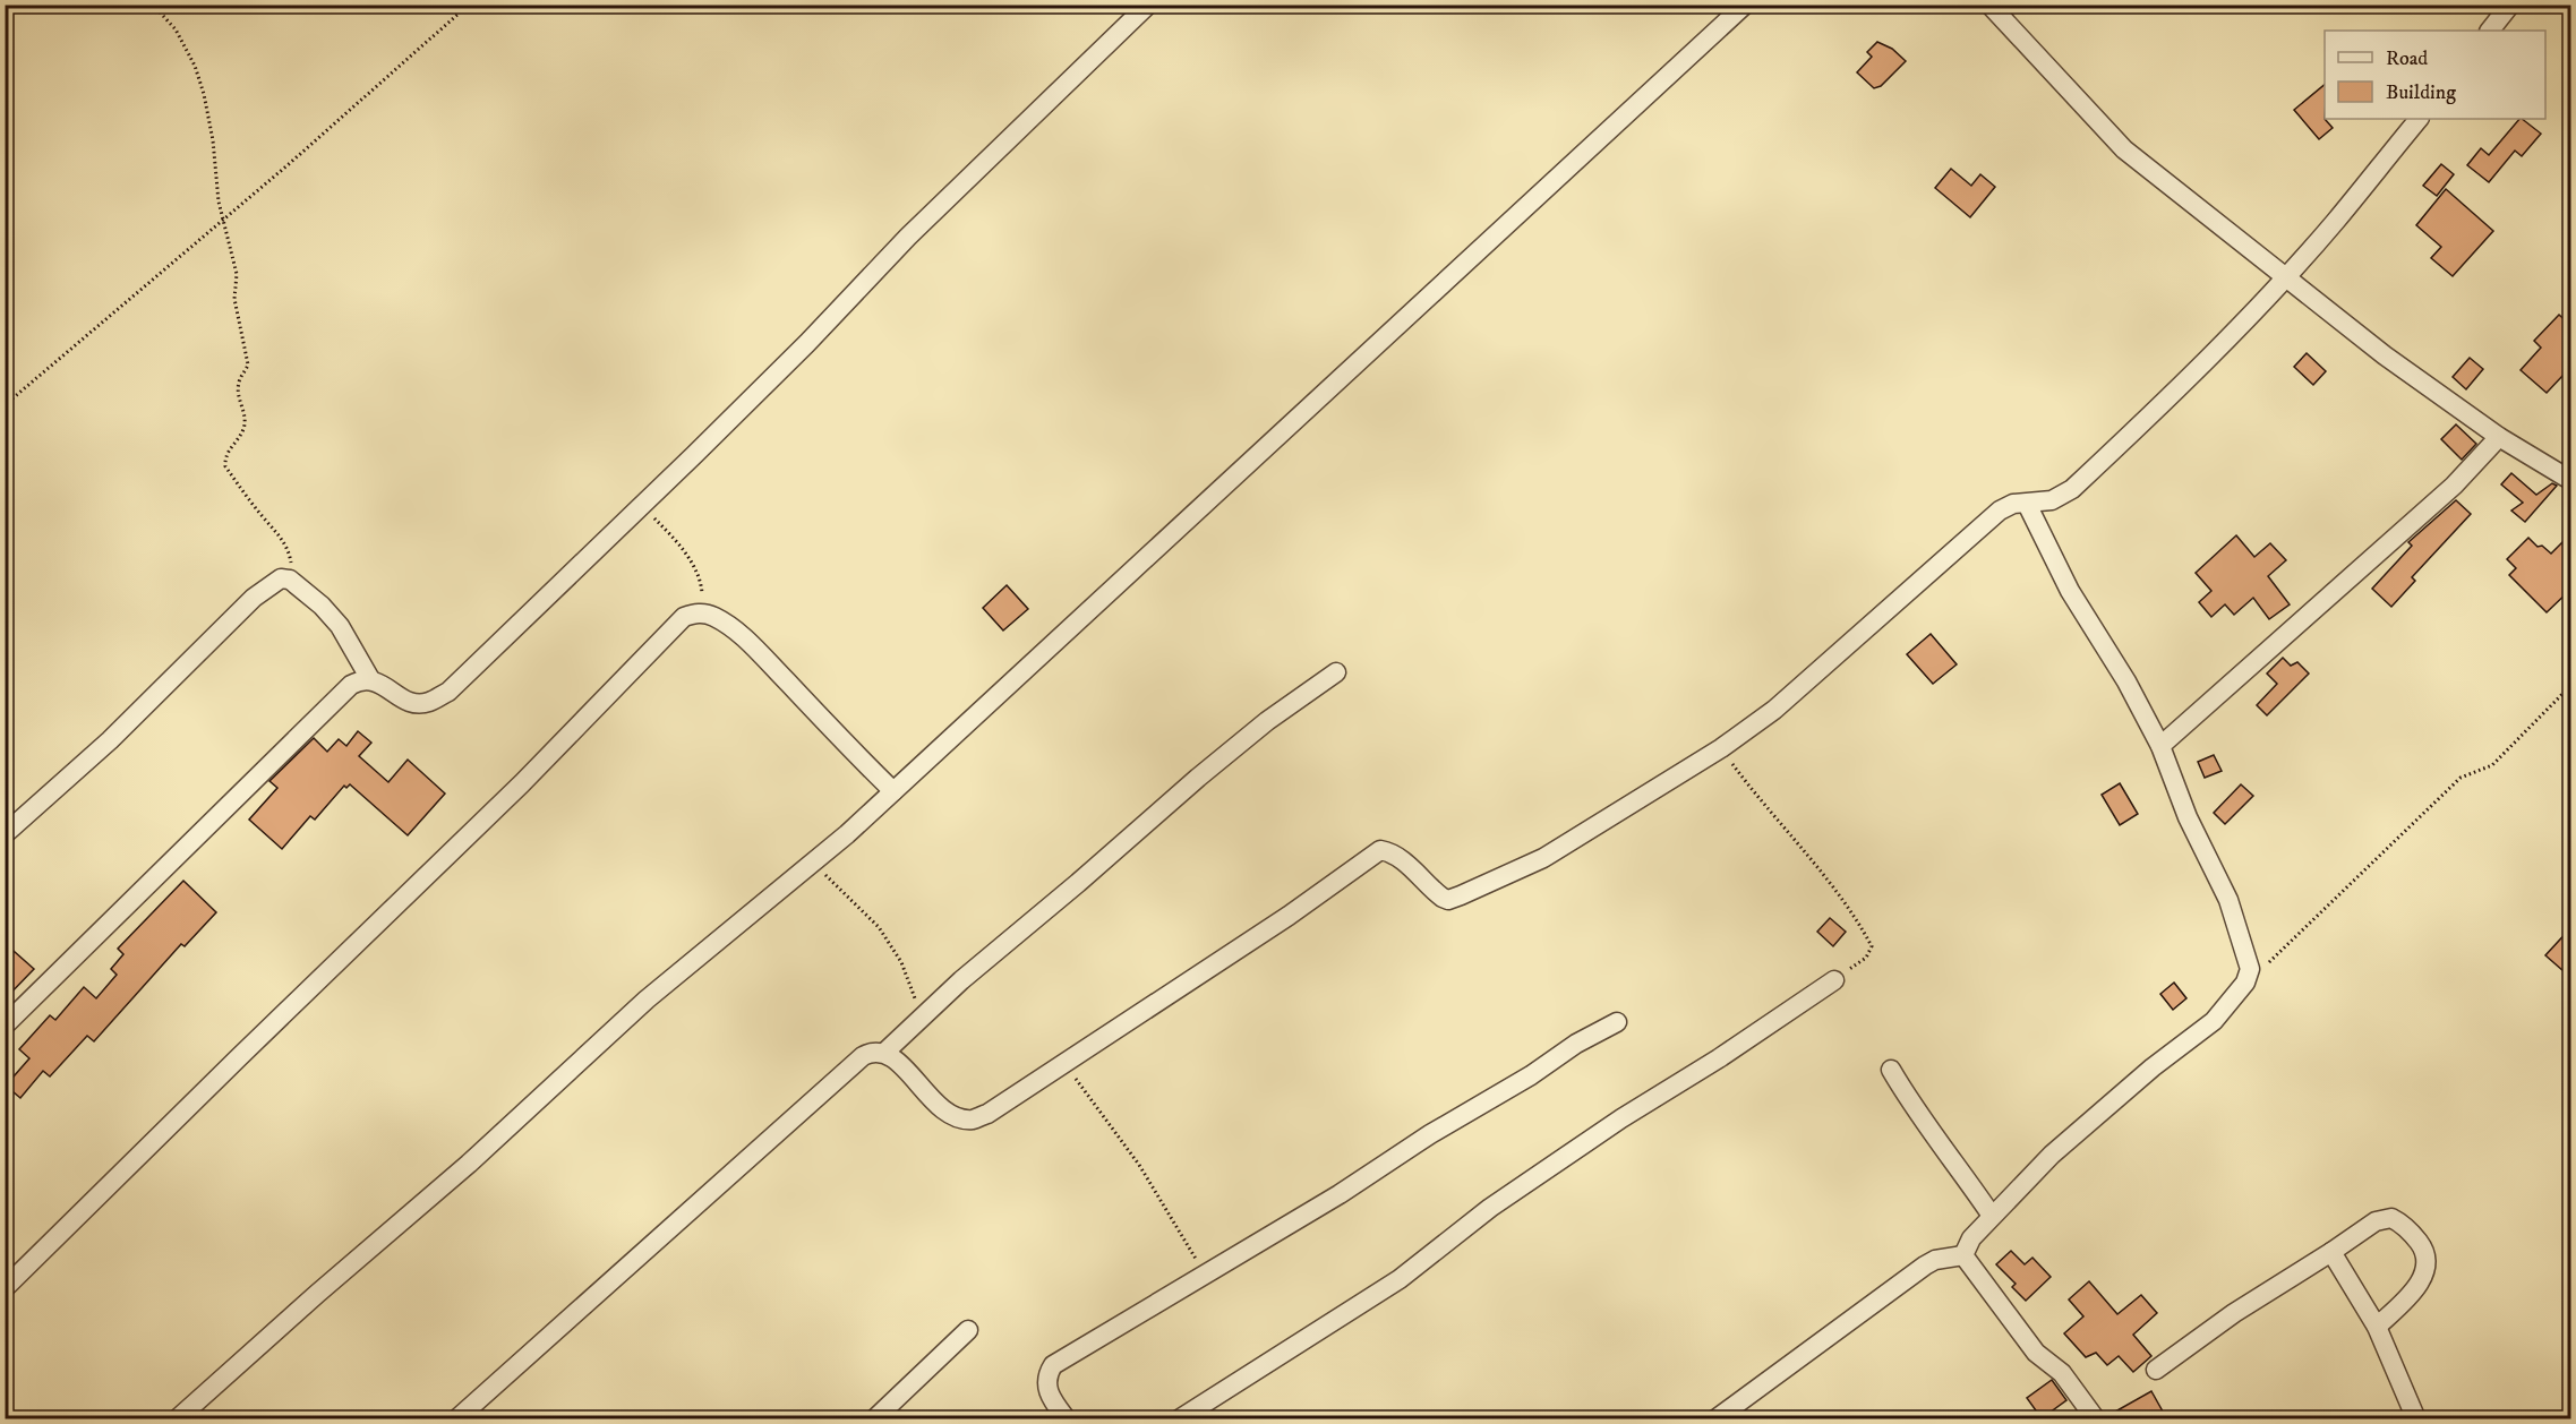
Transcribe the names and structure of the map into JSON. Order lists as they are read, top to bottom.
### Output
{
  "legend": ["Road", "Building"]
}
